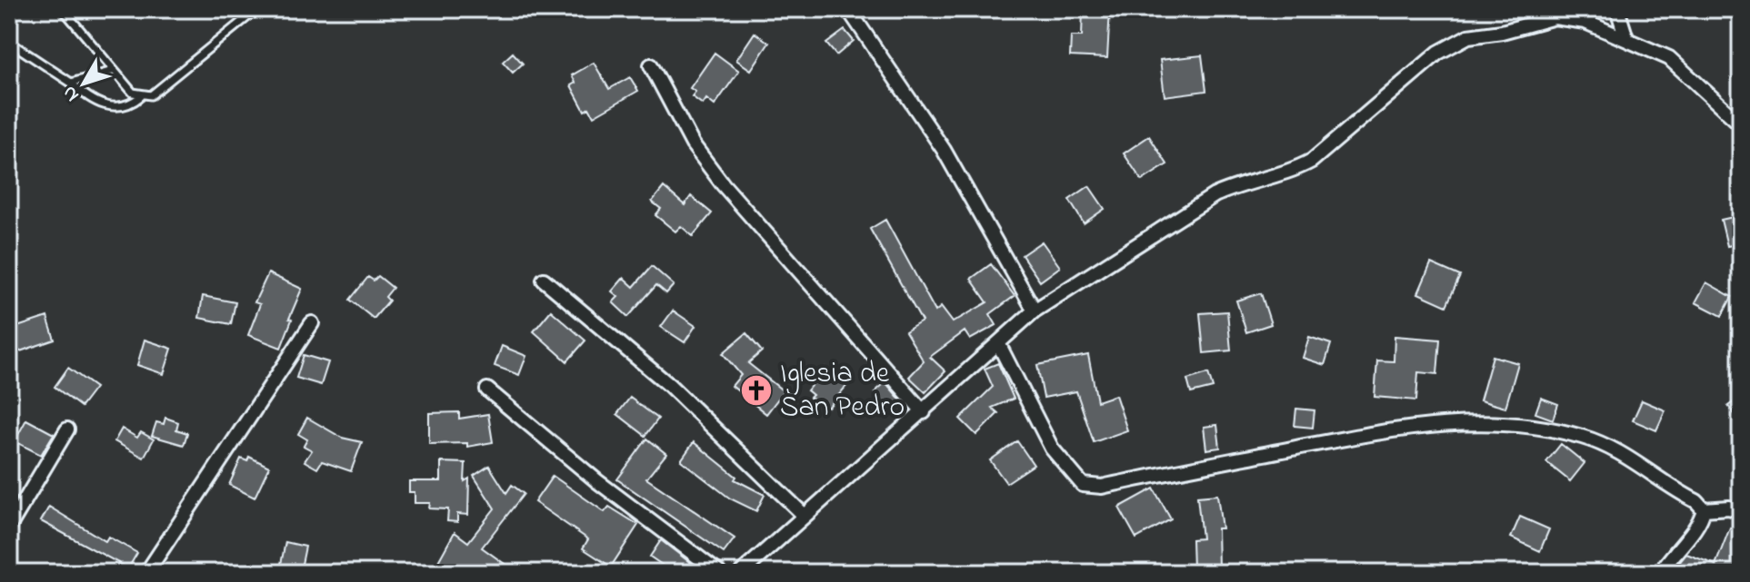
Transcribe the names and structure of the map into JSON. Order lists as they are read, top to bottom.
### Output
{
  "places": {
    "church": ["Iglesia de San Pedro"]
  },
  "north": "bottom left"
}
